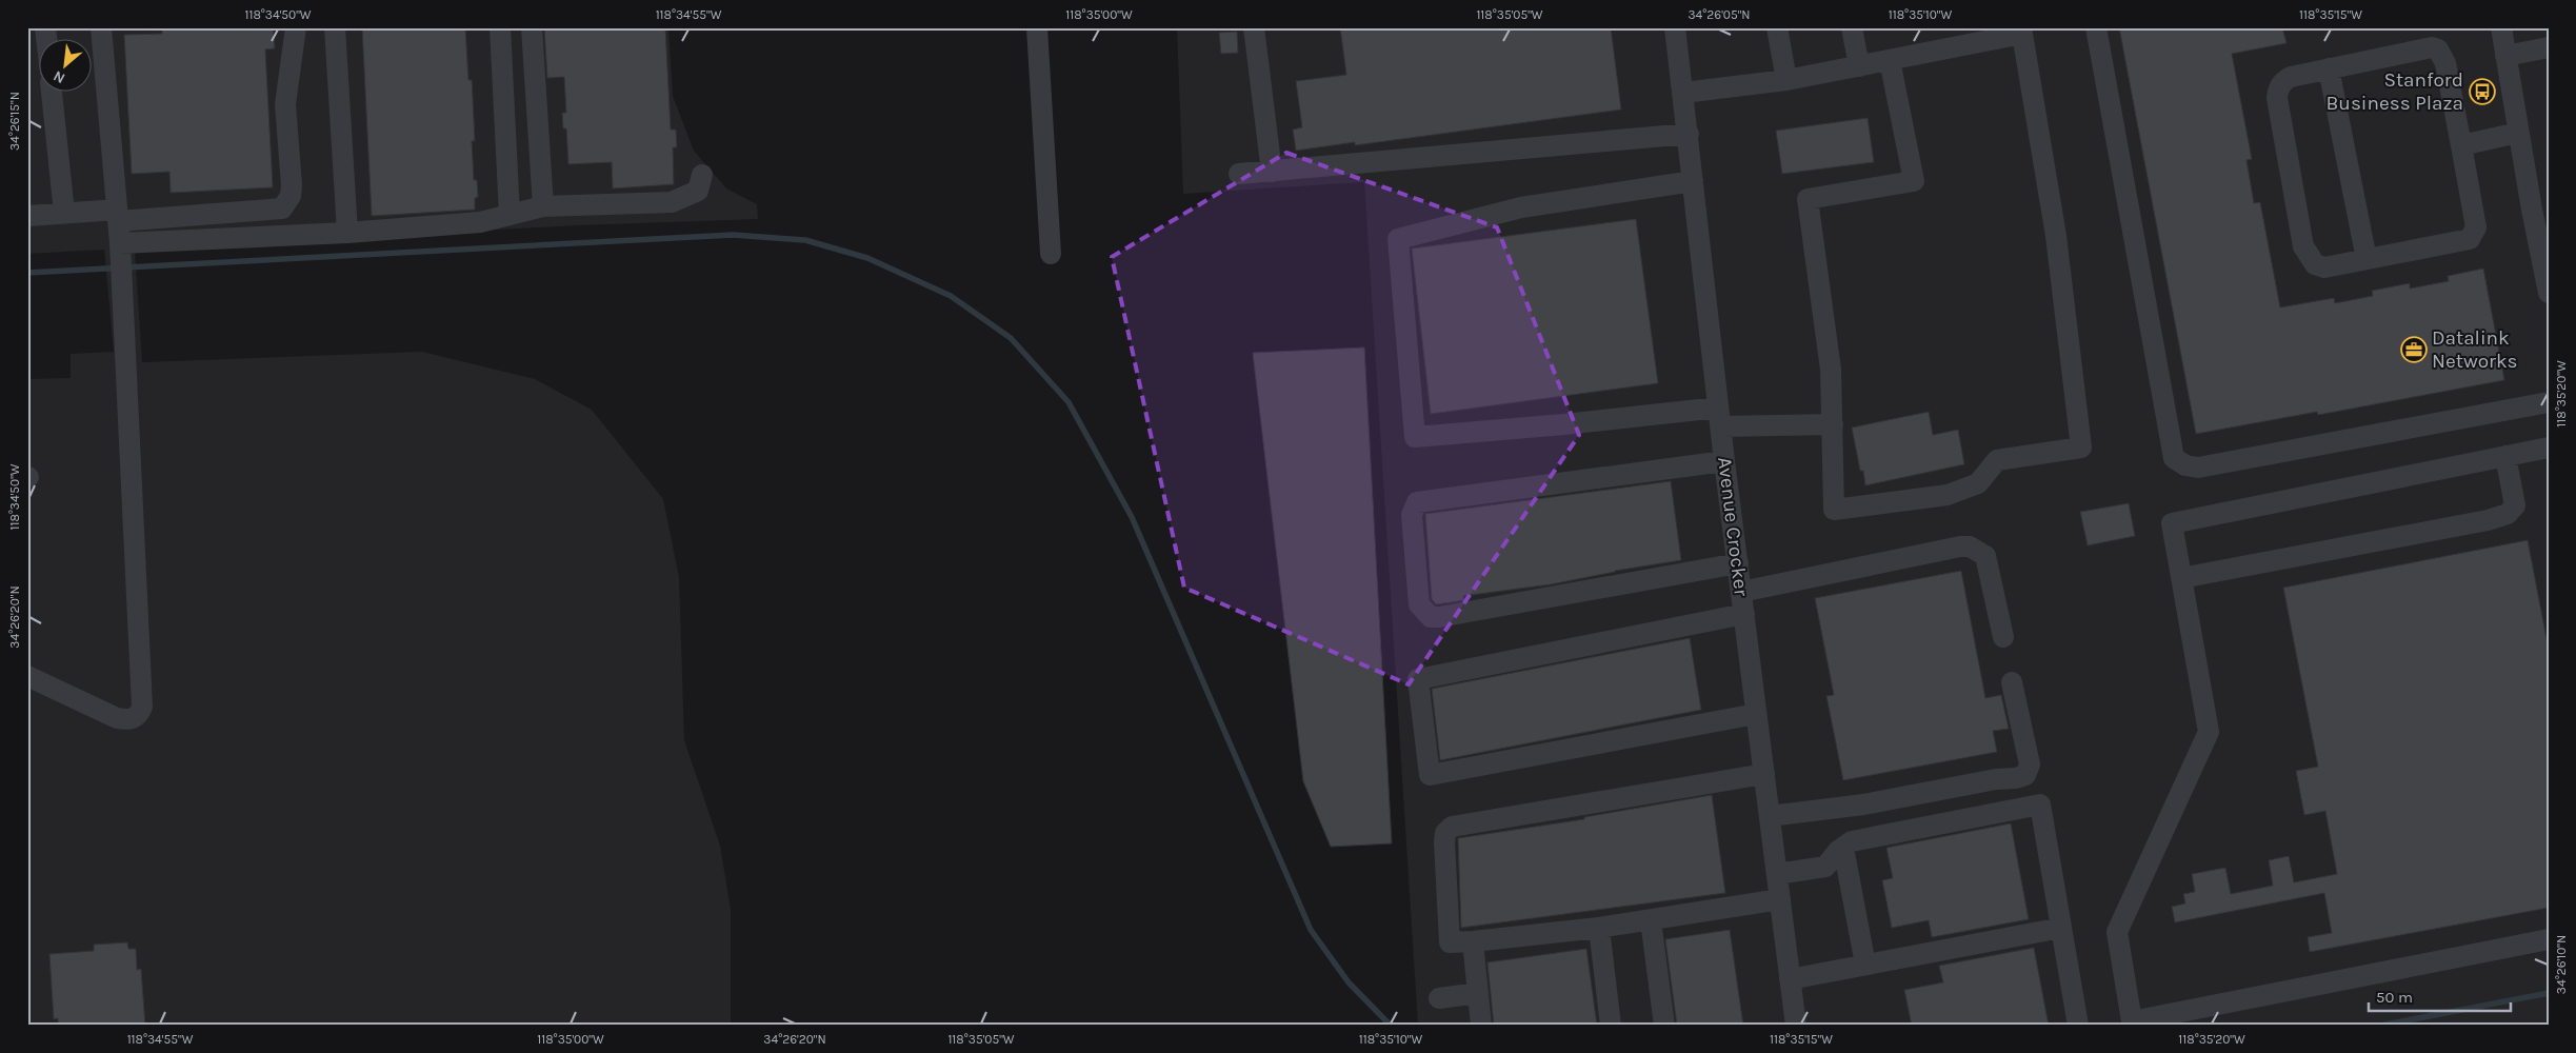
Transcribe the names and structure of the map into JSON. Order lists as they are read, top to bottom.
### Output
{
  "streets": {
    "street": ["Avenue Crocker"]
  },
  "places": {
    "bus stop": ["Stanford Business Plaza"],
    "office": ["Datalink Networks"]
  },
  "scale_bar": "50 m",
  "north": "bottom left",
  "coordinates": [
    "118°34'50\"W",
    "118°34'55\"W",
    "118°35'00\"W",
    "118°35'05\"W",
    "34°26'05\"N",
    "118°35'10\"W",
    "118°35'15\"W",
    "34°26'15\"N",
    "118°35'20\"W",
    "34°26'20\"N",
    "34°26'10\"N"
  ]
}
